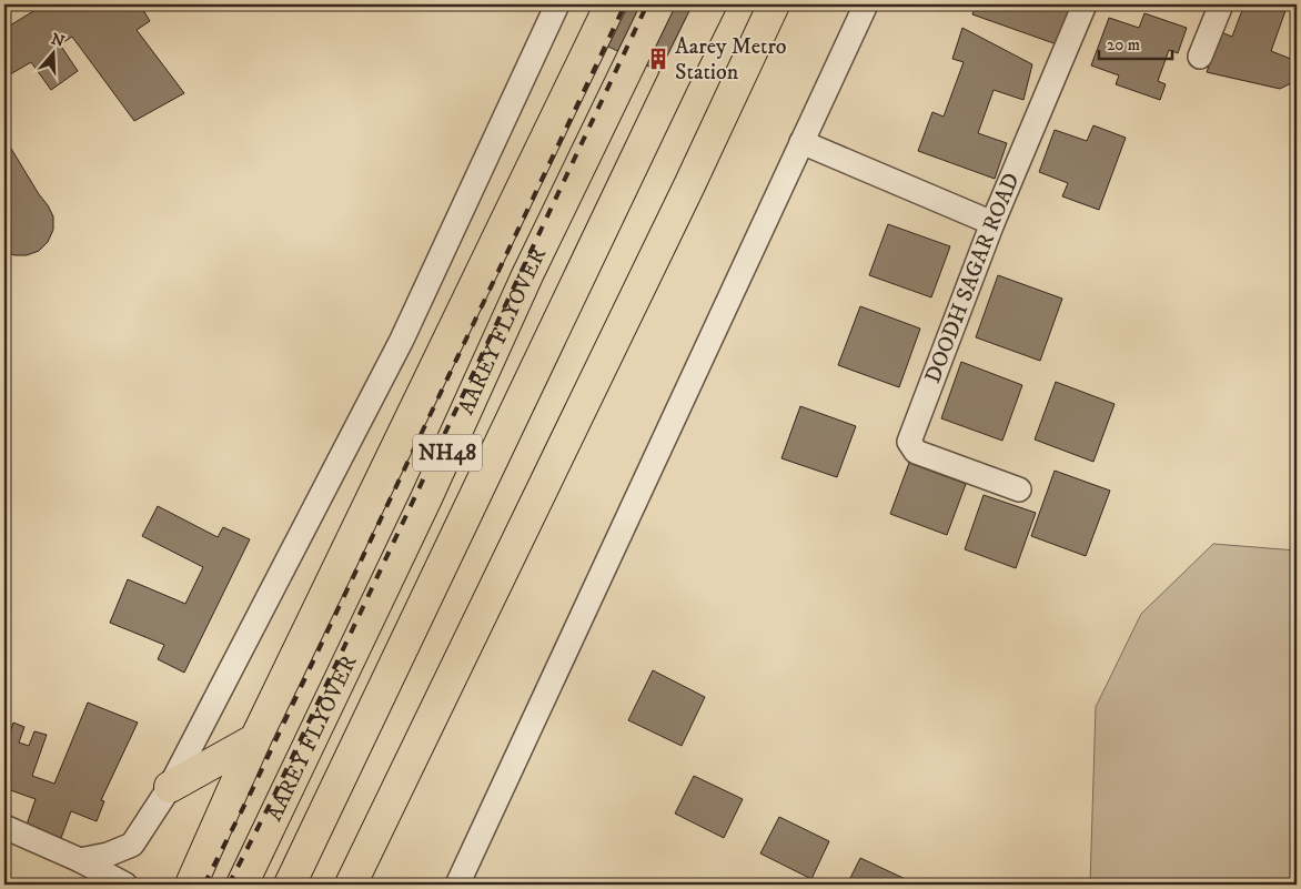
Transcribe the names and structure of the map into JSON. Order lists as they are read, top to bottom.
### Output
{
  "streets": {
    "main road": ["AAREY FLYOVER", "NH48"],
    "street": ["DOODH SAGAR ROAD"]
  },
  "places": {
    "building": ["Aarey Metro Station"]
  },
  "scale_bar": "20 m",
  "north": "top"
}
